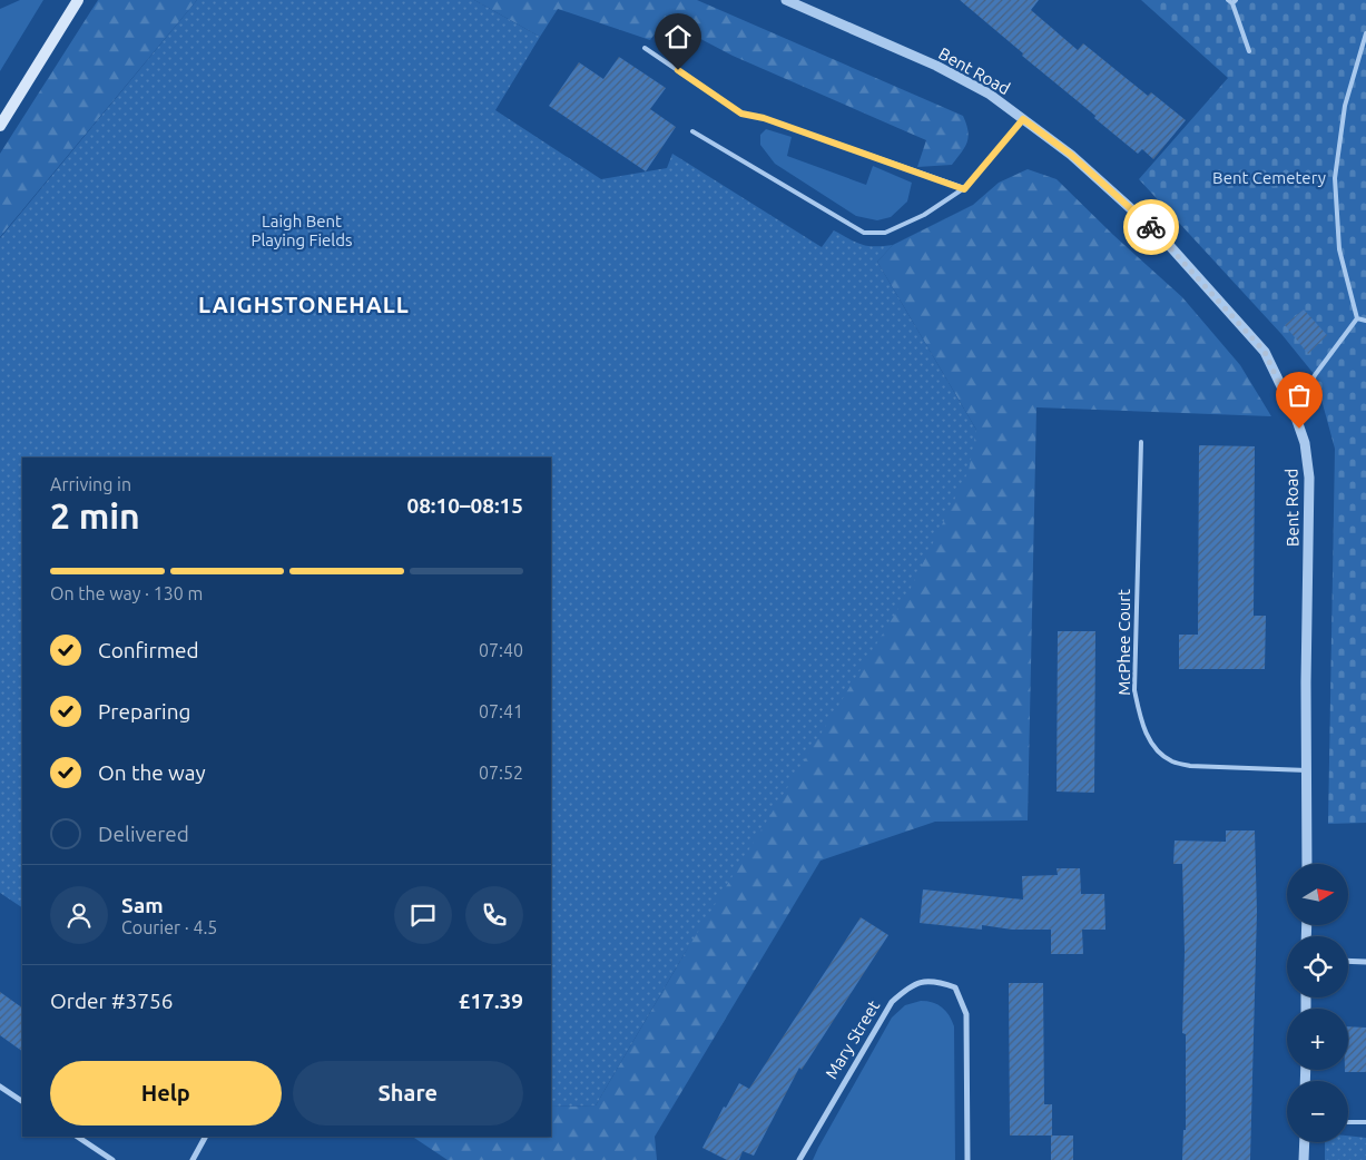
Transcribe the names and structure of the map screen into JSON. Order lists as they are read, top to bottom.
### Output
{
  "streets": {
    "street": ["Bent Road", "Mary Street"],
    "lane": ["McPhee Court"]
  },
  "crossings": [
    ["Bent Road", "McPhee Court"]
  ],
  "districts": ["LAIGHSTONEHALL"],
  "parks": ["Bent Cemetery", "Laigh Bent Playing Fields"],
  "north": "right",
  "page": {
    "heading": ["2 min", "Arriving in", "08:10–08:15"],
    "panel": [
      "Sam",
      "Courier · 4.5",
      "Order #3756",
      "£17.39"
    ],
    "bar": "On the way · 130 m",
    "list": [
      ["Confirmed", "07:40"],
      ["Preparing", "07:41"],
      ["On the way", "07:52"],
      "Delivered"
    ],
    "map_buttons": ["+", "−"],
    "buttons": ["Help", "Share"]
  }
}
